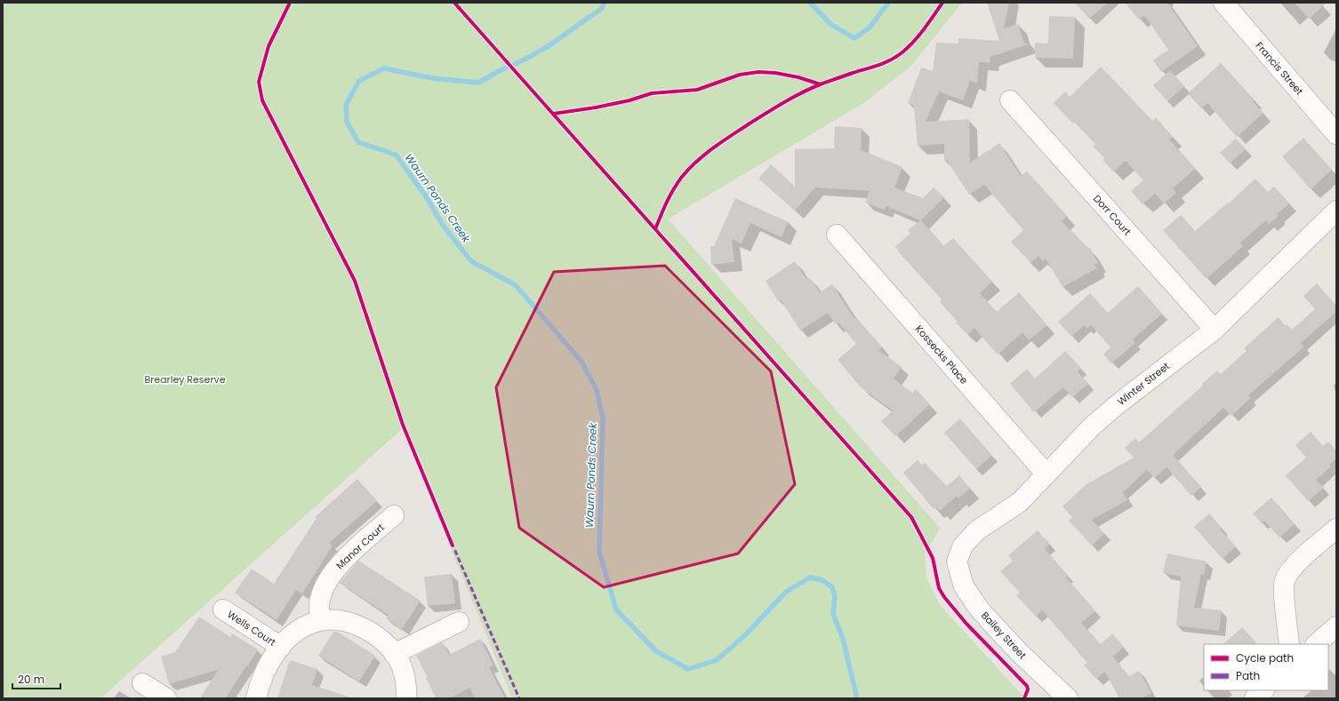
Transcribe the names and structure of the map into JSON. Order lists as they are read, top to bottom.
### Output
{
  "streets": {
    "street": [
      "Francis Street",
      "Dorr Court",
      "Kossecks Place",
      "Winter Street",
      "Manor Court",
      "Wells Court",
      "Bailey Street"
    ]
  },
  "crossings": [
    ["Dorr Court", "Winter Street"],
    ["Kossecks Place", "Winter Street"],
    ["Winter Street", "Bailey Street"]
  ],
  "water": ["Waurn Ponds Creek"],
  "parks": ["Brearley Reserve"],
  "legend": ["Cycle path", "Path"],
  "scale_bar": "20 m"
}
